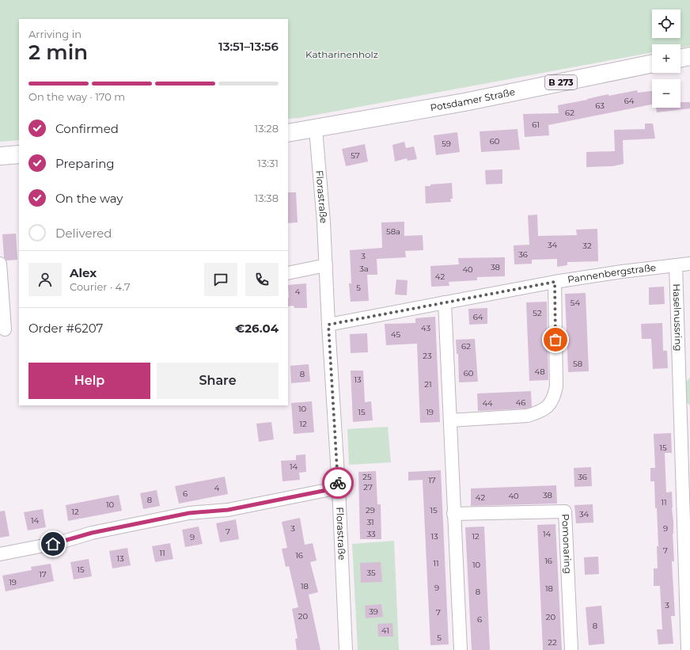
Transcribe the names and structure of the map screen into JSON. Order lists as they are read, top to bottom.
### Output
{
  "streets": {
    "main road": ["B 273", "Potsdamer Straße"],
    "street": [
      "Florastraße",
      "Pannenbergstraße",
      "Haselnussring",
      "Pomonaring"
    ]
  },
  "crossings": [
    ["Potsdamer Straße", "Florastraße"],
    ["Florastraße", "Pannenbergstraße"],
    ["Pannenbergstraße", "Haselnussring"]
  ],
  "parks": ["Katharinenholz"],
  "house_numbers": [
    "64",
    "63",
    "62",
    "61",
    "60",
    "59",
    "57",
    "58a",
    "34",
    "32",
    "36",
    "3",
    "38",
    "3a",
    "40",
    "42",
    "5",
    "4",
    "54",
    "52",
    "64",
    "43",
    "45",
    "62",
    "23",
    "58",
    "48",
    "60",
    "8",
    "13",
    "21",
    "46",
    "44",
    "10",
    "15",
    "19",
    "12",
    "15",
    "14",
    "25",
    "36",
    "17",
    "27",
    "4",
    "6",
    "38",
    "40",
    "42",
    "8",
    "11",
    "10",
    "29",
    "15",
    "12",
    "34",
    "14",
    "31",
    "3",
    "9",
    "7",
    "33",
    "14",
    "13",
    "12",
    "9",
    "7",
    "11",
    "16",
    "13",
    "16",
    "11",
    "10",
    "15",
    "35",
    "17",
    "19",
    "18",
    "9",
    "18",
    "8",
    "3",
    "39",
    "7",
    "20",
    "20",
    "6",
    "8",
    "41",
    "5",
    "22"
  ],
  "page": {
    "map_buttons": ["+", "−"],
    "heading": ["2 min", "Arriving in", "13:51–13:56"],
    "panel": [
      "Alex",
      "Courier · 4.7",
      "Order #6207",
      "€26.04"
    ],
    "bar": "On the way · 170 m",
    "list": [
      ["Confirmed", "13:28"],
      ["Preparing", "13:31"],
      ["On the way", "13:38"],
      "Delivered"
    ],
    "buttons": ["Help", "Share"]
  }
}
